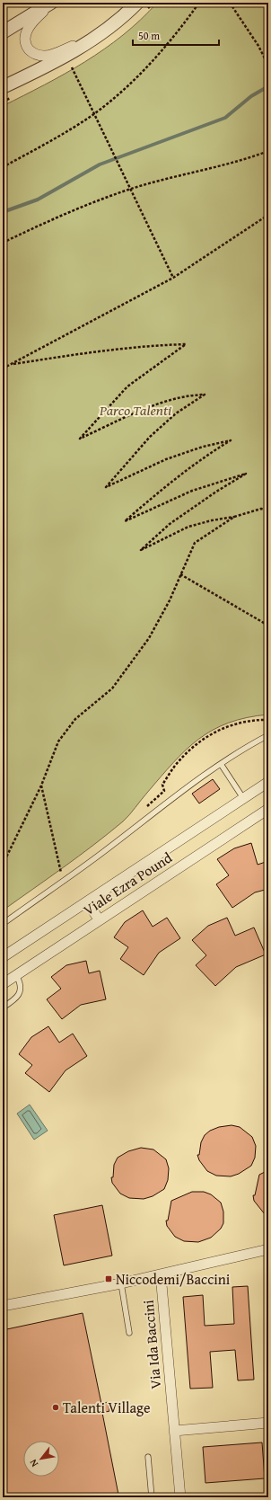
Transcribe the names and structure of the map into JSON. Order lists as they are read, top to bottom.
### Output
{
  "streets": {
    "street": ["Viale Ezra Pound", "Via Ida Baccini"]
  },
  "parks": ["Parco Talenti"],
  "places": {
    "transit": ["Niccodemi/Baccini"],
    "other": ["Talenti Village"]
  },
  "scale_bar": "50 m",
  "north": "bottom left"
}
